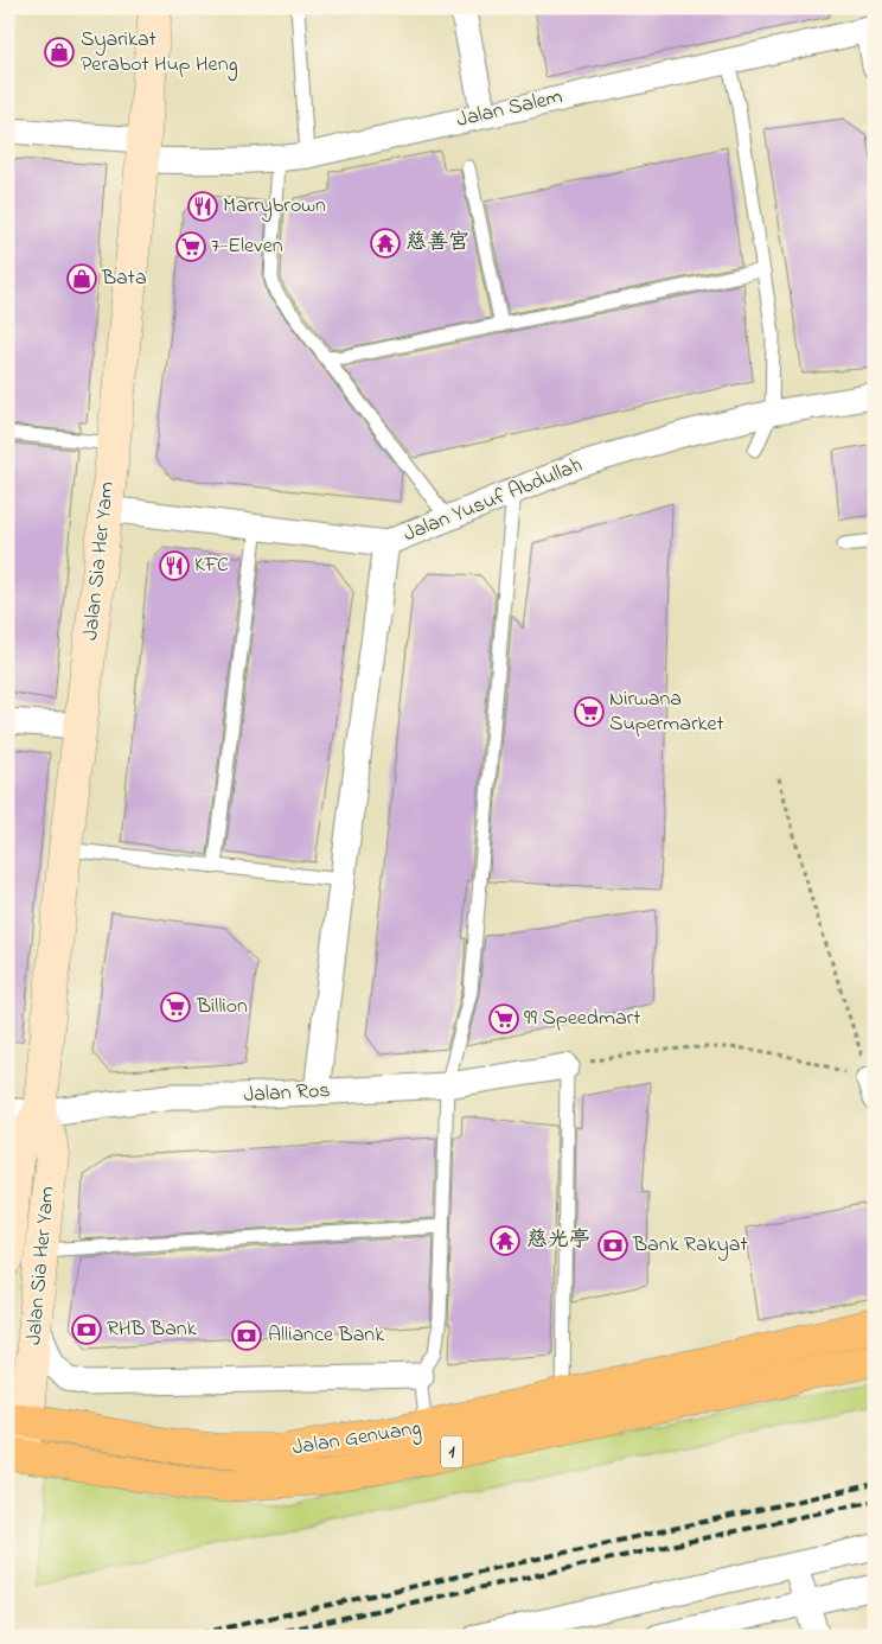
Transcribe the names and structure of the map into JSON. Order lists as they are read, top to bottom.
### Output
{
  "streets": {
    "highway": ["Jalan Genuang", "1"],
    "street": [
      "Jalan Salem",
      "Jalan Yusuf Abdullah",
      "Jalan Sia Her Yam",
      "Jalan Ros"
    ]
  },
  "crossings": [
    ["Jalan Salem", "Jalan Sia Her Yam"],
    ["Jalan Yusuf Abdullah", "Jalan Sia Her Yam"],
    ["Jalan Sia Her Yam", "Jalan Ros"],
    ["Jalan Sia Her Yam", "Jalan Genuang"]
  ],
  "places": {
    "shop": ["Syarikat Perabot Hup Heng", "Bata"],
    "restaurant": ["Marrybrown", "KFC"],
    "temple": ["慈善宫", "慈光亭"],
    "supermarket": [
      "7-Eleven",
      "Nirwana Supermarket",
      "Billion",
      "99 Speedmart"
    ],
    "bank": ["Bank Rakyat", "RHB Bank", "Alliance Bank"]
  }
}
